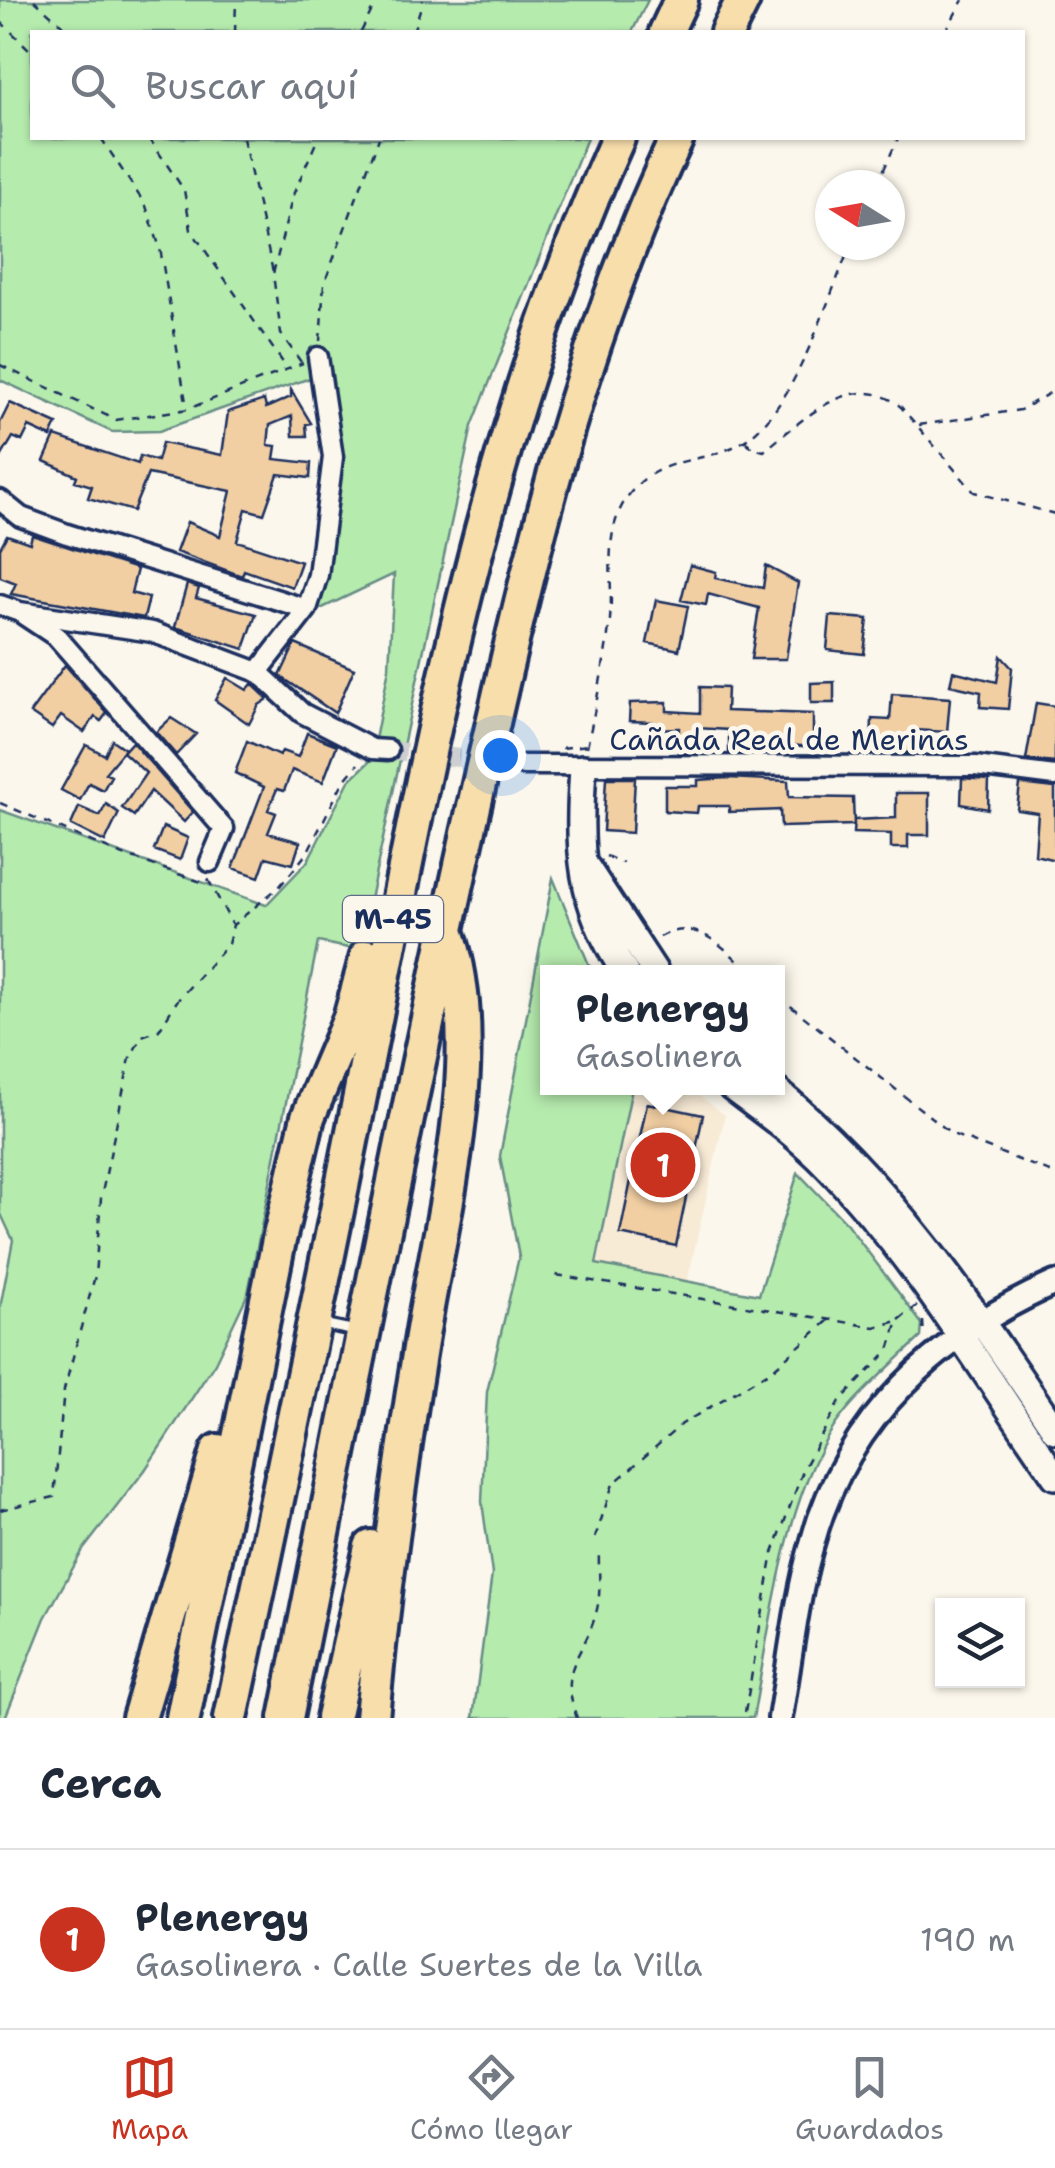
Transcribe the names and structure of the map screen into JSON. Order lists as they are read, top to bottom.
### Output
{
  "streets": {
    "highway": ["M-45"],
    "street": ["Cañada Real de Merinas"]
  },
  "north": "left",
  "page": {
    "search": "Buscar aquí",
    "popup": ["Plenergy", "Gasolinera"],
    "pins": "1",
    "heading": "Cerca",
    "list": [
      {
        "mark": "1",
        "name": "Plenergy",
        "note": "Gasolinera · Calle Suertes de la Villa",
        "value": "190 m"
      }
    ],
    "nav": ["Mapa", "Cómo llegar", "Guardados"]
  }
}
